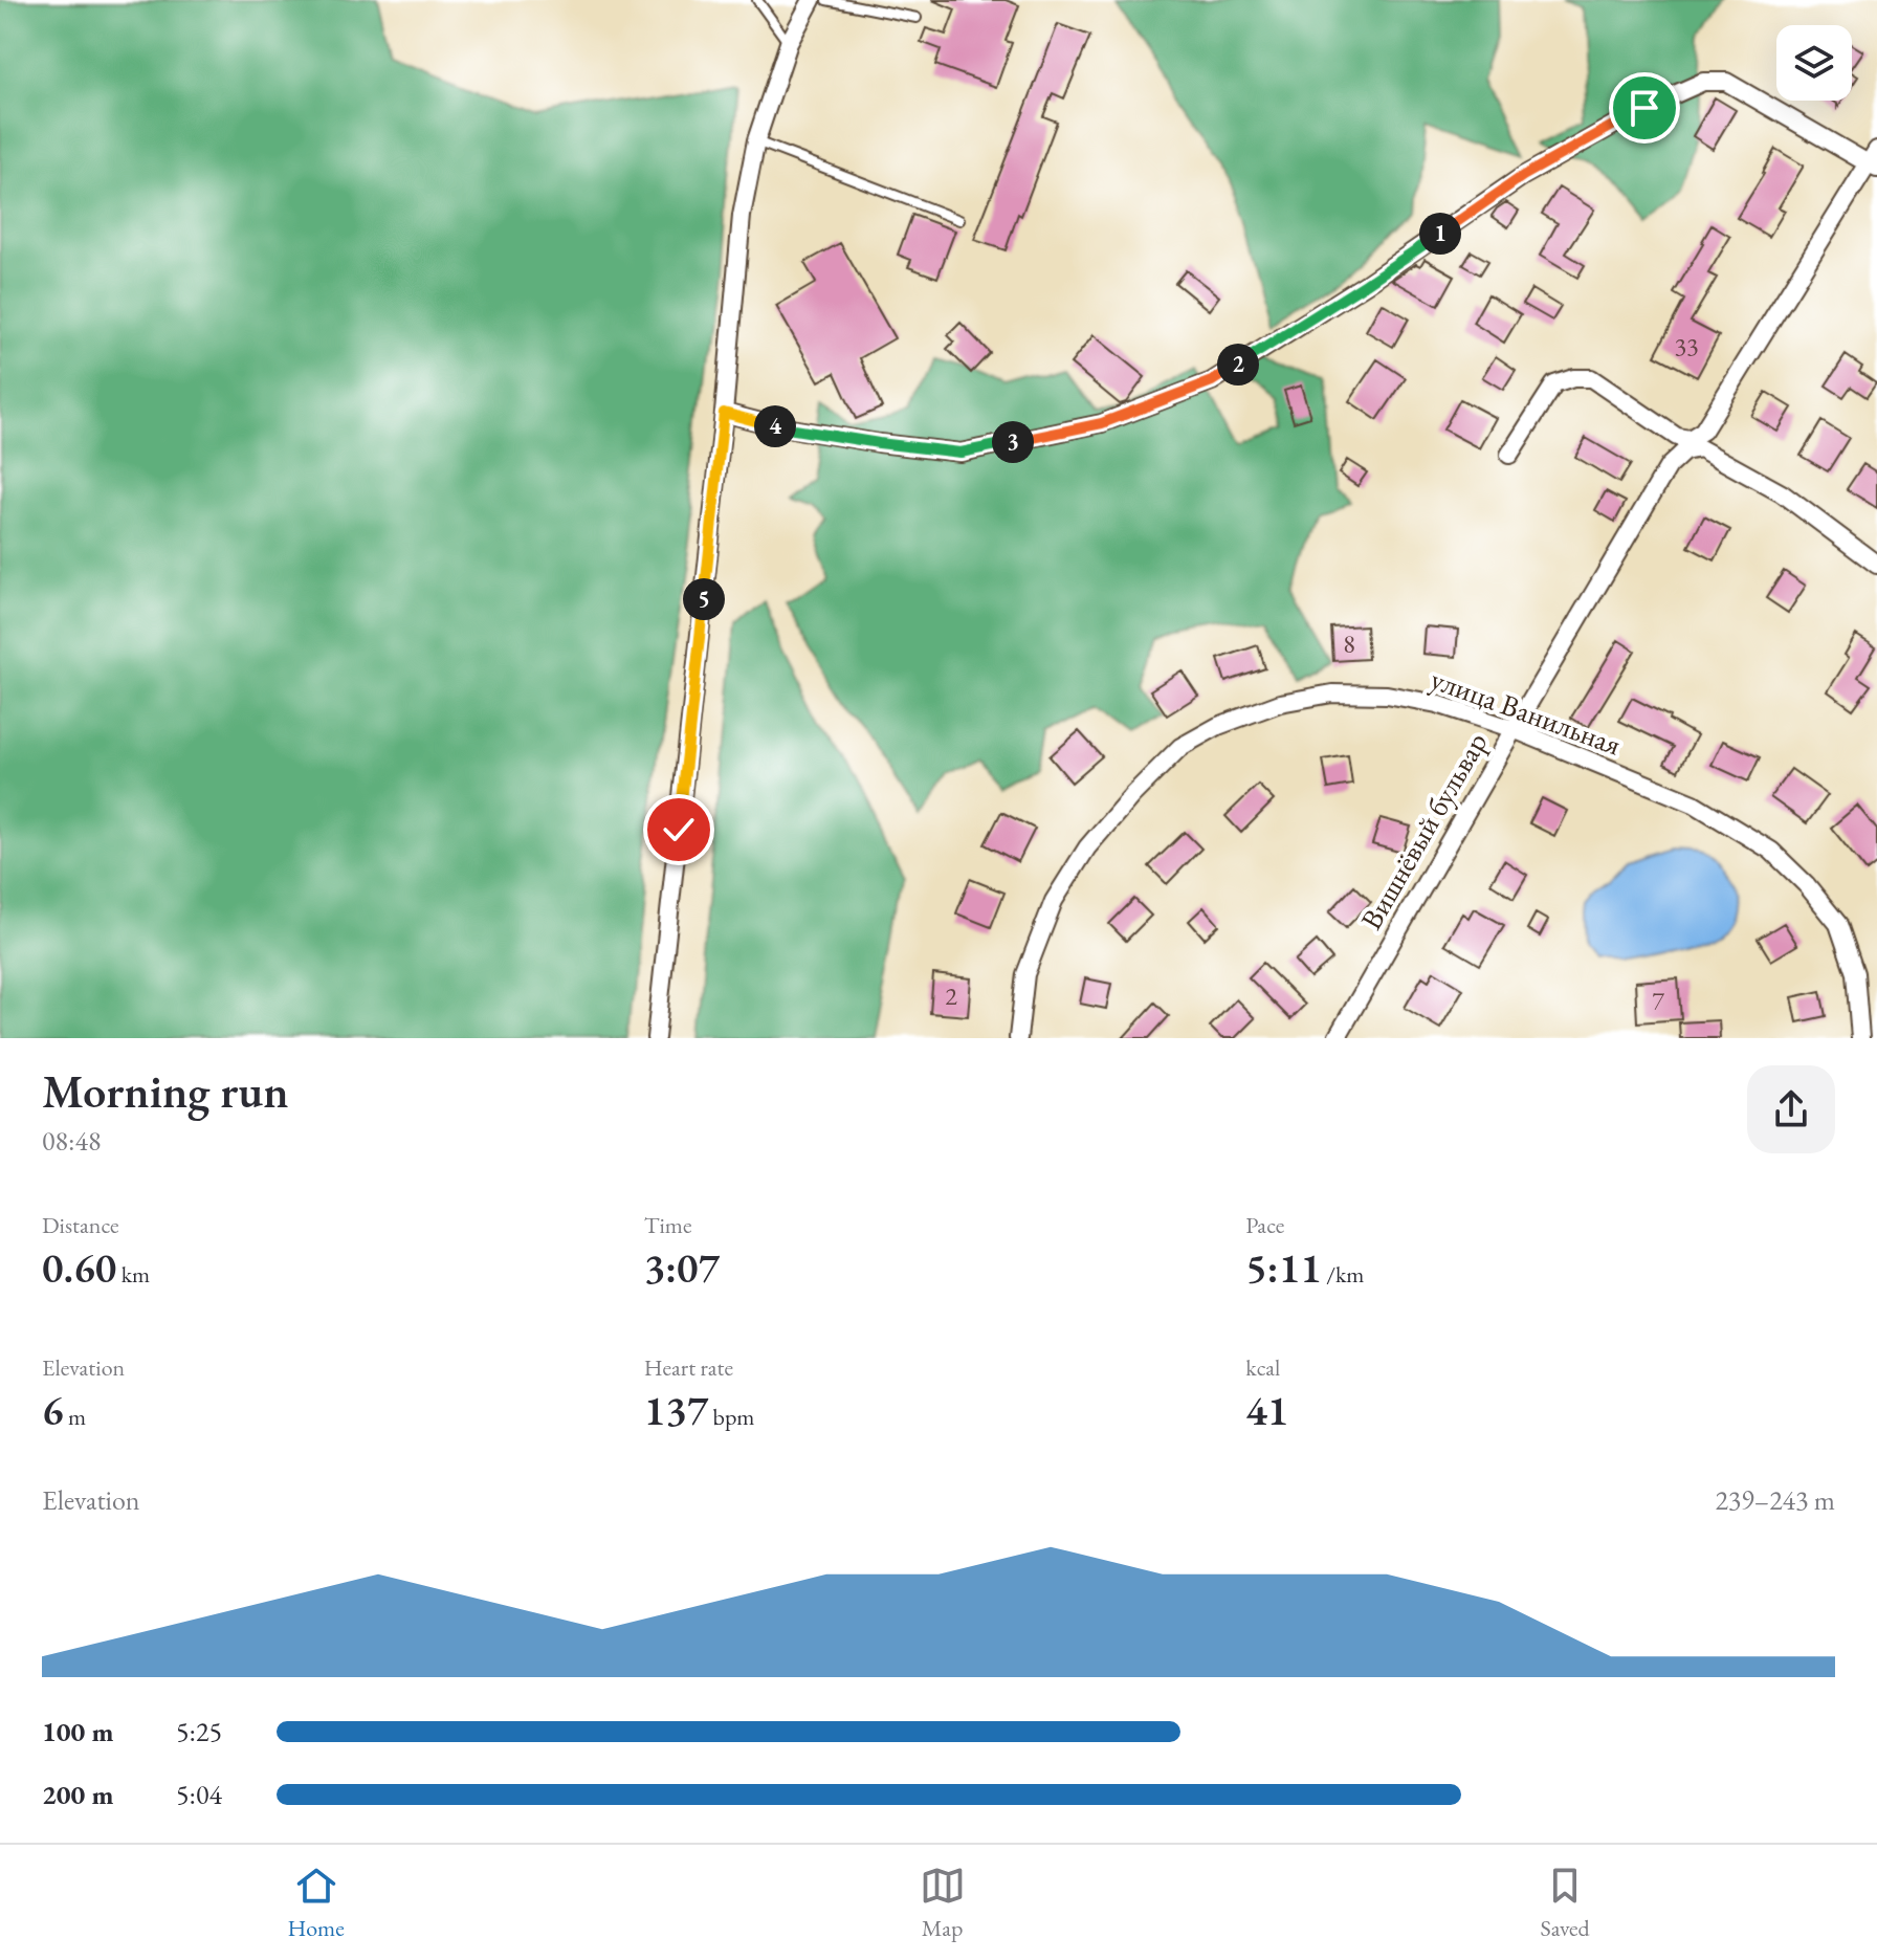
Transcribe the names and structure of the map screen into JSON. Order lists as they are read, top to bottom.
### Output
{
  "streets": {
    "street": ["улица Ванильная", "Вишнёвый бульвар"]
  },
  "crossings": [
    ["улица Ванильная", "Вишнёвый бульвар"]
  ],
  "house_numbers": [
    "33",
    "8",
    "2",
    "7"
  ],
  "page": {
    "pins": [
      "1",
      "2",
      "4",
      "3",
      "5"
    ],
    "heading": ["Morning run", "08:48"],
    "stats": [
      ["Distance", "0.60 km"],
      ["Time", "3:07"],
      ["Pace", "5:11 /km"],
      ["Elevation", "6 m"],
      ["Heart rate", "137 bpm"],
      ["kcal", "41"]
    ],
    "chart": ["Elevation", "239–243 m"],
    "list": [
      {
        "name": "100 m",
        "note": "5:25"
      },
      {
        "name": "200 m",
        "note": "5:04"
      }
    ],
    "tabs": ["Home", "Map", "Saved"]
  }
}
